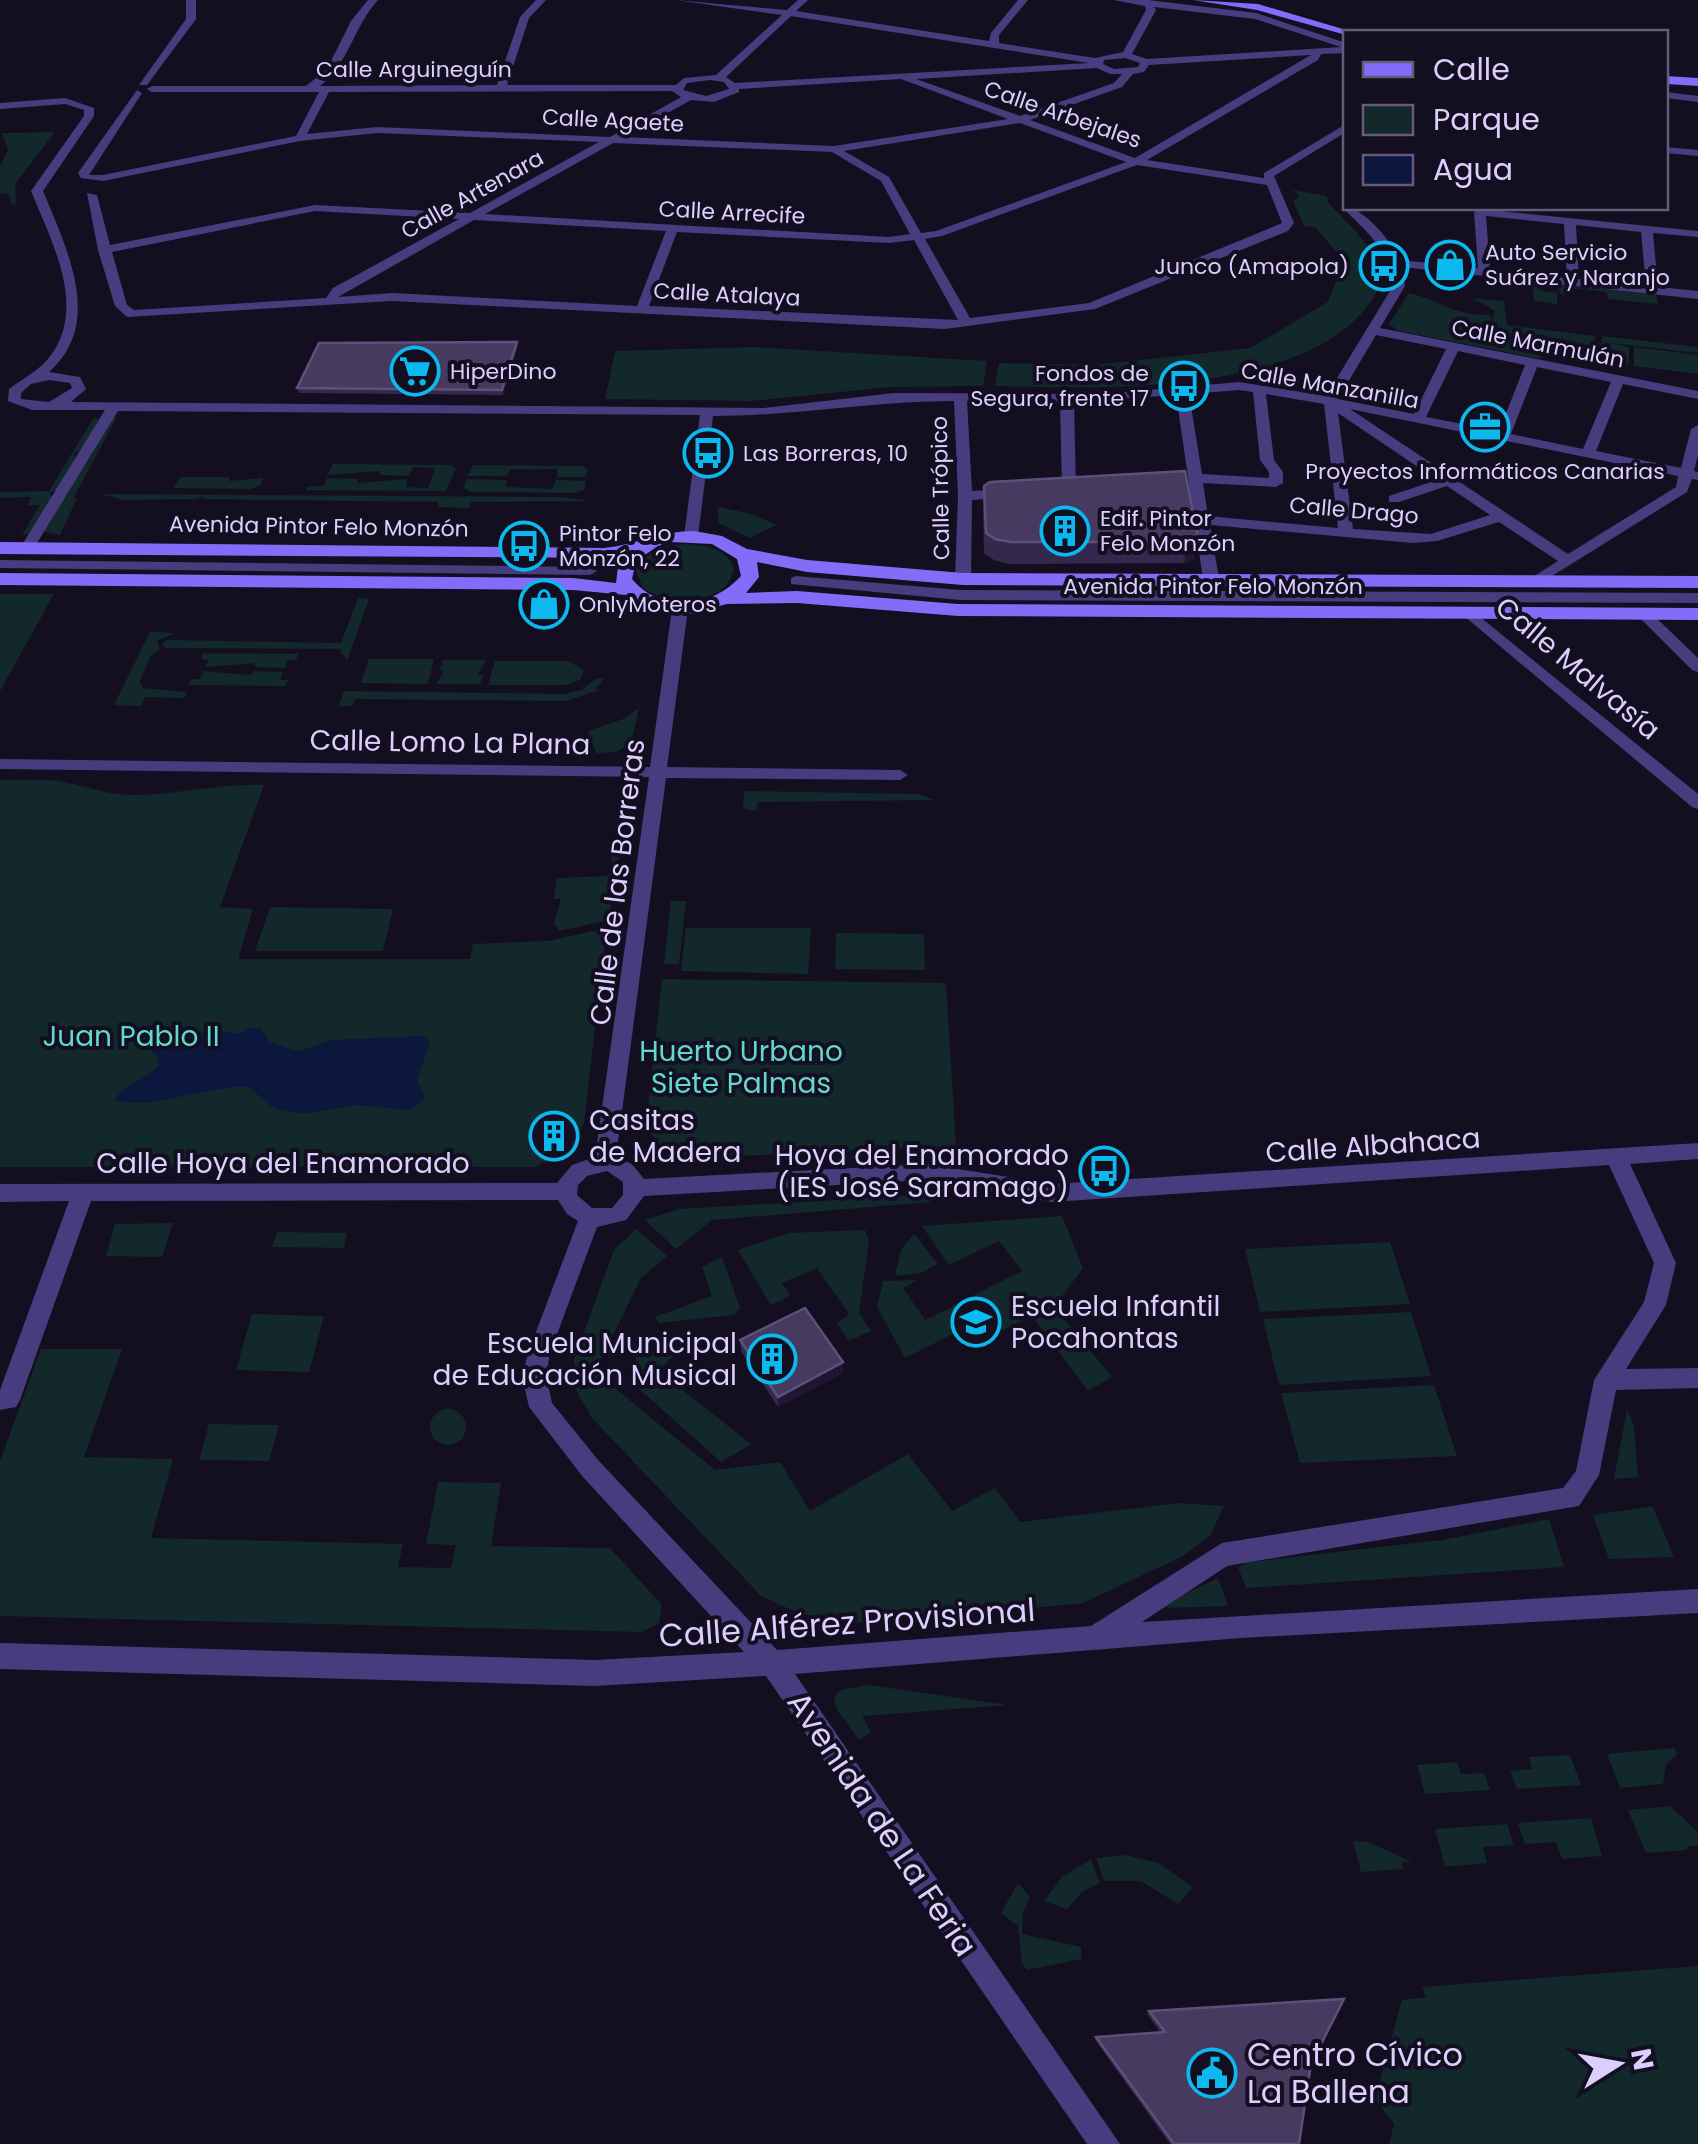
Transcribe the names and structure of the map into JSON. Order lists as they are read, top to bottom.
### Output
{
  "streets": {
    "street": [
      "Calle Arguineguín",
      "Calle Arbejales",
      "Calle Agaete",
      "Calle Artenara",
      "Calle Arrecife",
      "Calle Atalaya",
      "Calle Marmulán",
      "Calle Manzanilla",
      "Calle Trópico",
      "Calle Drago",
      "Avenida Pintor Felo Monzón",
      "Calle Malvasía",
      "Calle Lomo La Plana",
      "Calle de las Borreras",
      "Calle Albahaca",
      "Calle Hoya del Enamorado",
      "Calle Alférez Provisional",
      "Avenida de La Feria"
    ]
  },
  "crossings": [
    ["Calle Arguineguín", "Calle Agaete"],
    ["Calle Arbejales", "Calle Agaete"],
    ["Calle Arbejales", "Calle Arrecife"],
    ["Calle Arbejales", "Calle Atalaya"],
    ["Calle Agaete", "Calle Artenara"],
    ["Calle Artenara", "Calle Arrecife"],
    ["Calle Artenara", "Calle Atalaya"],
    ["Calle Arrecife", "Calle Atalaya"],
    ["Calle Manzanilla", "Calle Trópico"],
    ["Calle Trópico", "Avenida Pintor Felo Monzón"],
    ["Avenida Pintor Felo Monzón", "Calle Malvasía"],
    ["Avenida Pintor Felo Monzón", "Calle de las Borreras"],
    ["Calle Lomo La Plana", "Calle de las Borreras"],
    ["Calle de las Borreras", "Calle Albahaca"],
    ["Calle de las Borreras", "Calle Hoya del Enamorado"],
    ["Calle de las Borreras", "Avenida de La Feria"],
    ["Calle Albahaca", "Calle Hoya del Enamorado"],
    ["Calle Albahaca", "Avenida de La Feria"],
    ["Calle Hoya del Enamorado", "Avenida de La Feria"],
    ["Calle Alférez Provisional", "Avenida de La Feria"]
  ],
  "parks": ["Juan Pablo II", "Huerto Urbano Siete Palmas"],
  "places": {
    "shop": ["Auto Servicio Suárez y Naranjo", "OnlyMoteros"],
    "bus stop": [
      "Junco (Amapola)",
      "Fondos de Segura, frente 17",
      "Las Borreras, 10",
      "Pintor Felo Monzón, 22",
      "Hoya del Enamorado (IES José Saramago)"
    ],
    "supermarket": ["HiperDino"],
    "office": ["Proyectos Informáticos Canarias"],
    "building": ["Edif. Pintor Felo Monzón", "Casitas de Madera", "Escuela Municipal de Educación Musical"],
    "school or university": ["Escuela Infantil Pocahontas"],
    "public building": ["Centro Cívico La Ballena"]
  },
  "legend": ["Calle", "Parque", "Agua"],
  "north": "right"
}
